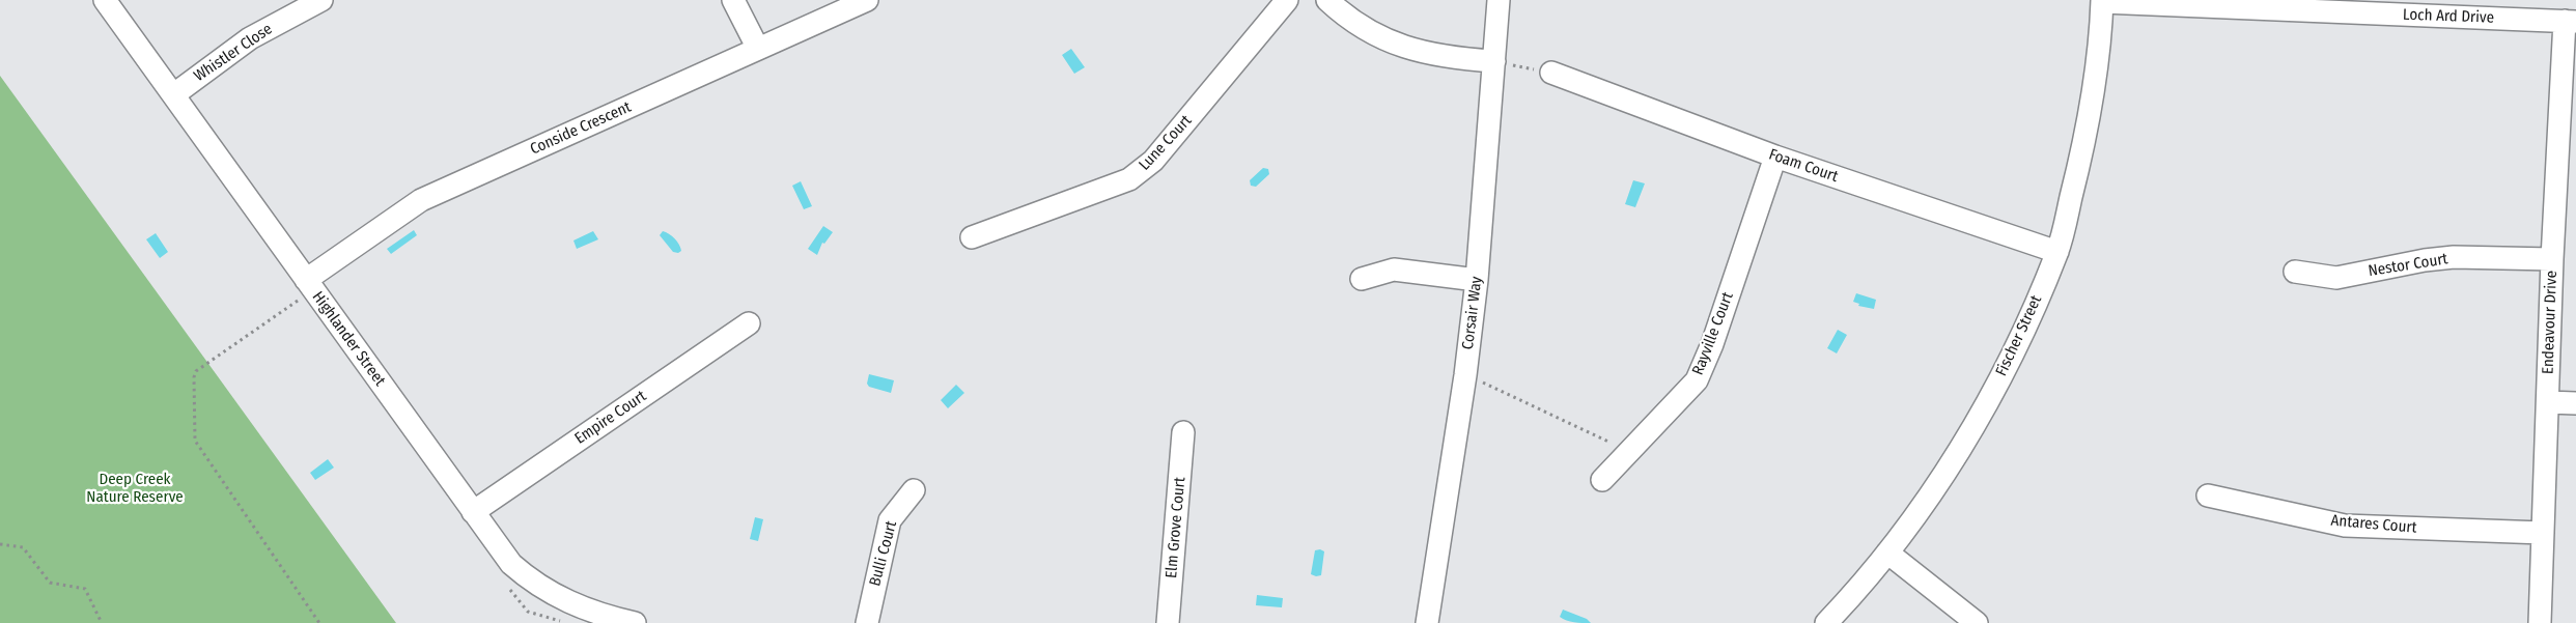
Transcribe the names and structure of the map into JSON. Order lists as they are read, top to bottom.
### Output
{
  "streets": {
    "street": [
      "Loch Ard Drive",
      "Whistler Close",
      "Conside Crescent",
      "Lune Court",
      "Foam Court",
      "Nestor Court",
      "Corsair Way",
      "Endeavour Drive",
      "Rayville Court",
      "Fischer Street",
      "Highlander Street",
      "Empire Court",
      "Antares Court",
      "Elm Grove Court",
      "Bulli Court"
    ]
  },
  "crossings": [
    ["Loch Ard Drive", "Endeavour Drive"],
    ["Loch Ard Drive", "Fischer Street"],
    ["Whistler Close", "Highlander Street"],
    ["Conside Crescent", "Highlander Street"],
    ["Foam Court", "Rayville Court"],
    ["Foam Court", "Fischer Street"],
    ["Nestor Court", "Endeavour Drive"],
    ["Endeavour Drive", "Antares Court"],
    ["Highlander Street", "Empire Court"]
  ],
  "parks": ["Deep Creek Nature Reserve"]
}
